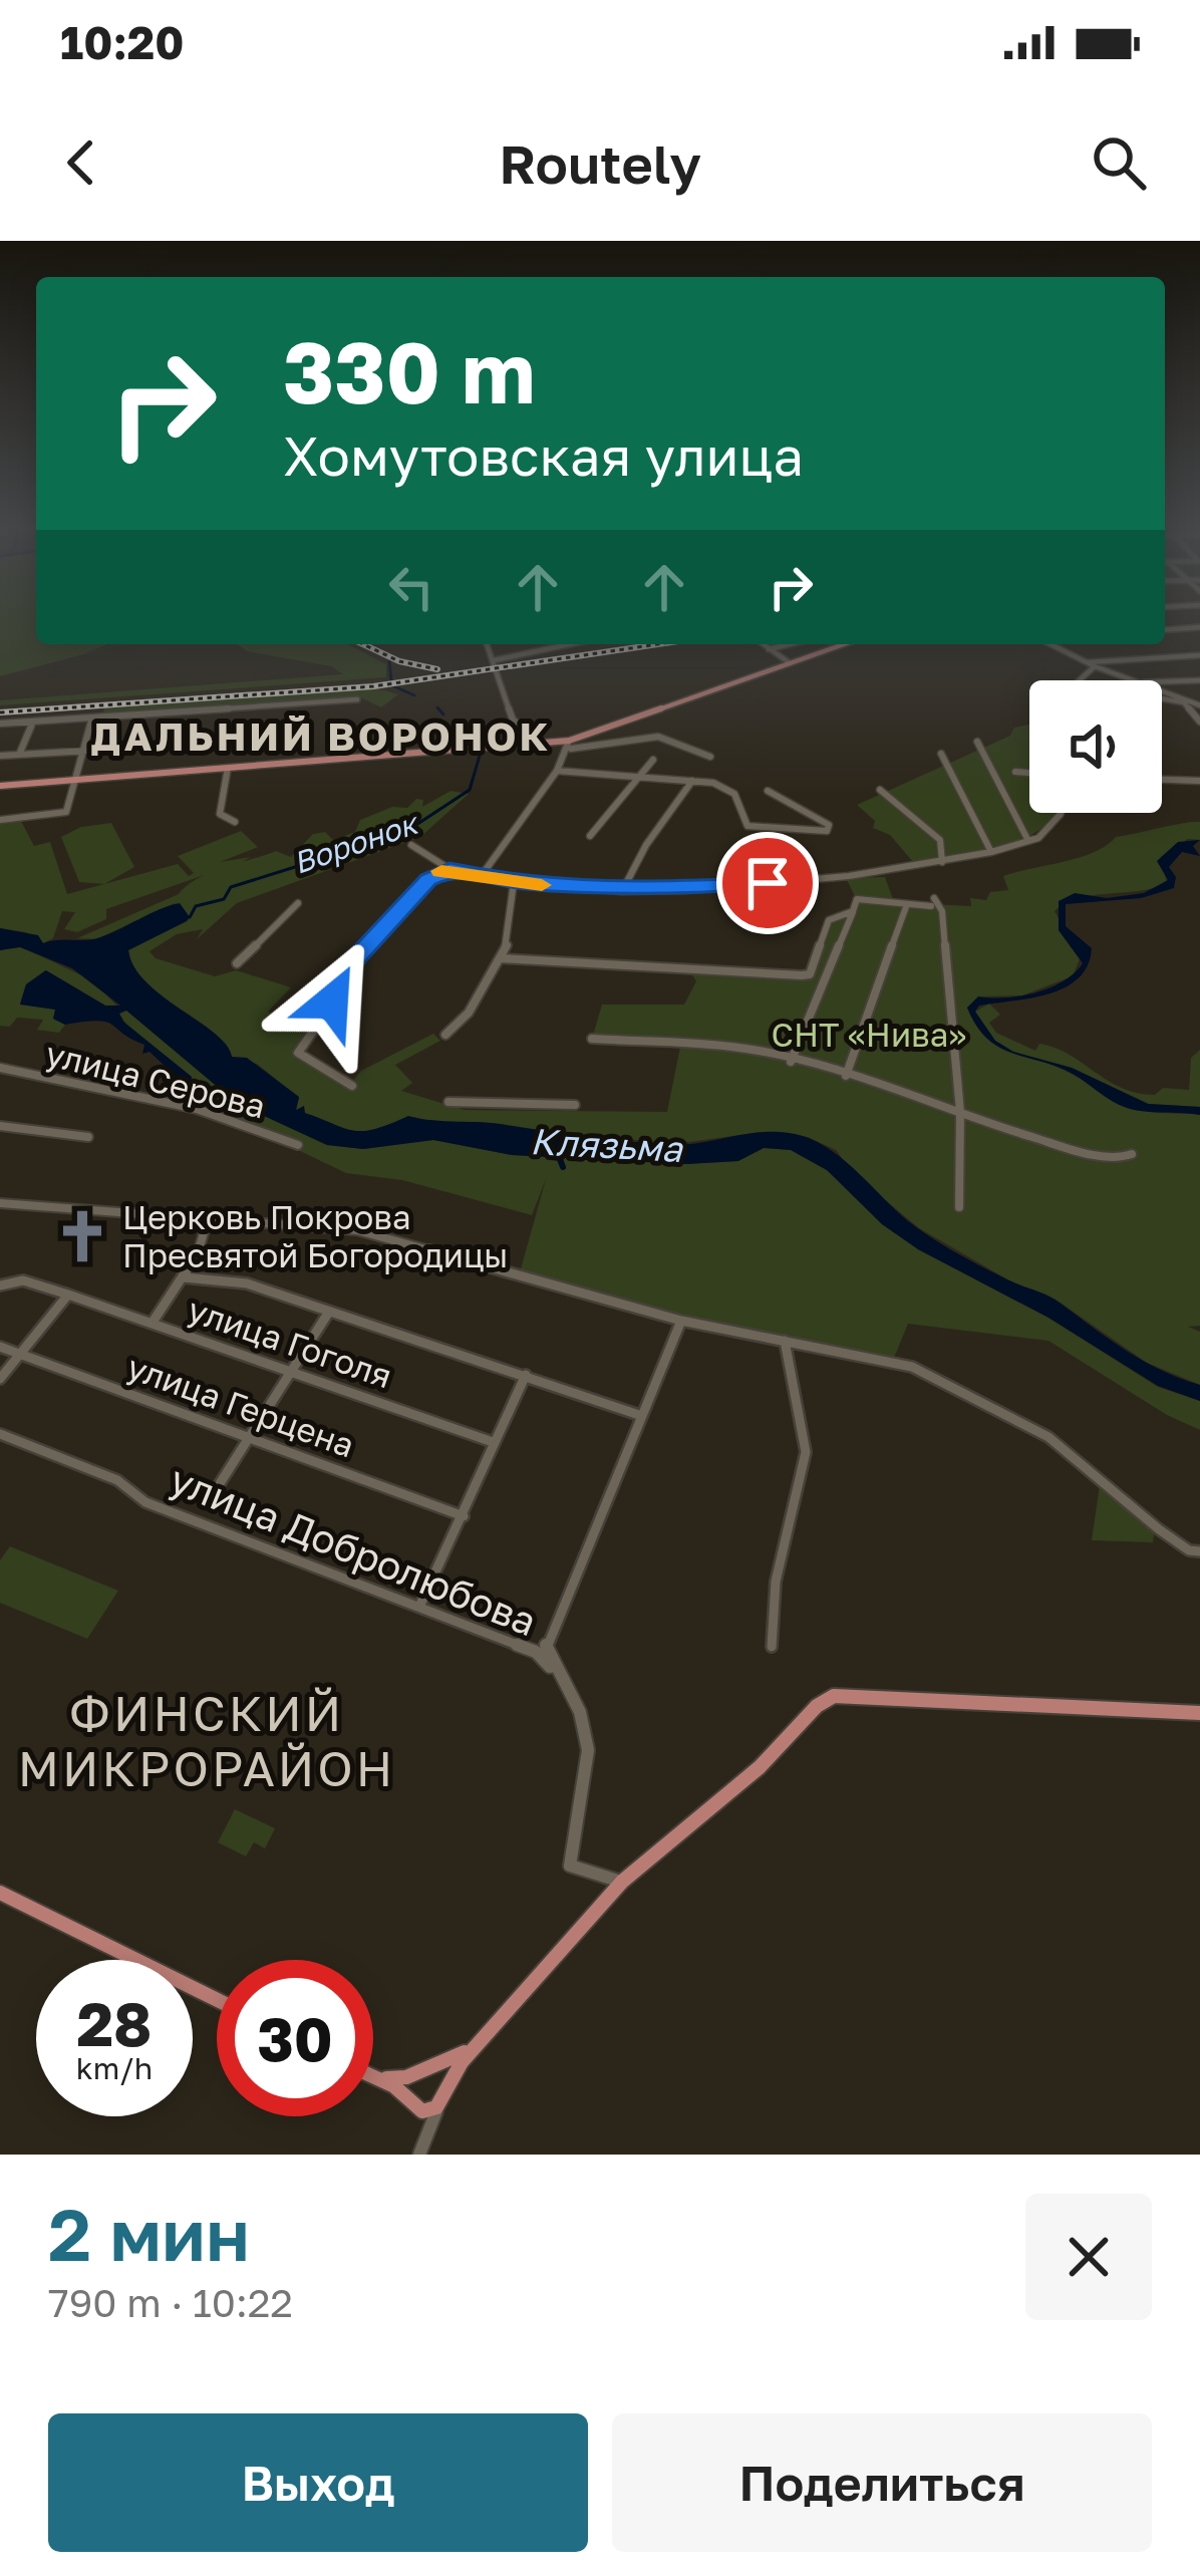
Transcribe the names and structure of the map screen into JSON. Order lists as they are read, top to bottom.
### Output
{
  "streets": {
    "street": [
      "улица Серова",
      "улица Гоголя",
      "улица Герцена",
      "улица Добролюбова"
    ]
  },
  "districts": ["ДАЛЬНИЙ ВОРОНОК", "ФИНСКИЙ МИКРОРАЙОН"],
  "water": ["Воронок", "Клязьма"],
  "parks": ["СНТ «Нива»"],
  "places": {
    "church": ["Церковь Покрова Пресвятой Богородицы"]
  },
  "page": {
    "status": "10:20",
    "header": "Routely",
    "turn": ["330 m", "Хомутовская улица"],
    "speed": "28 km/h",
    "limit": "30",
    "heading": ["2 мин", "790 m · 10:22"],
    "buttons": ["Выход", "Поделиться"]
  }
}
